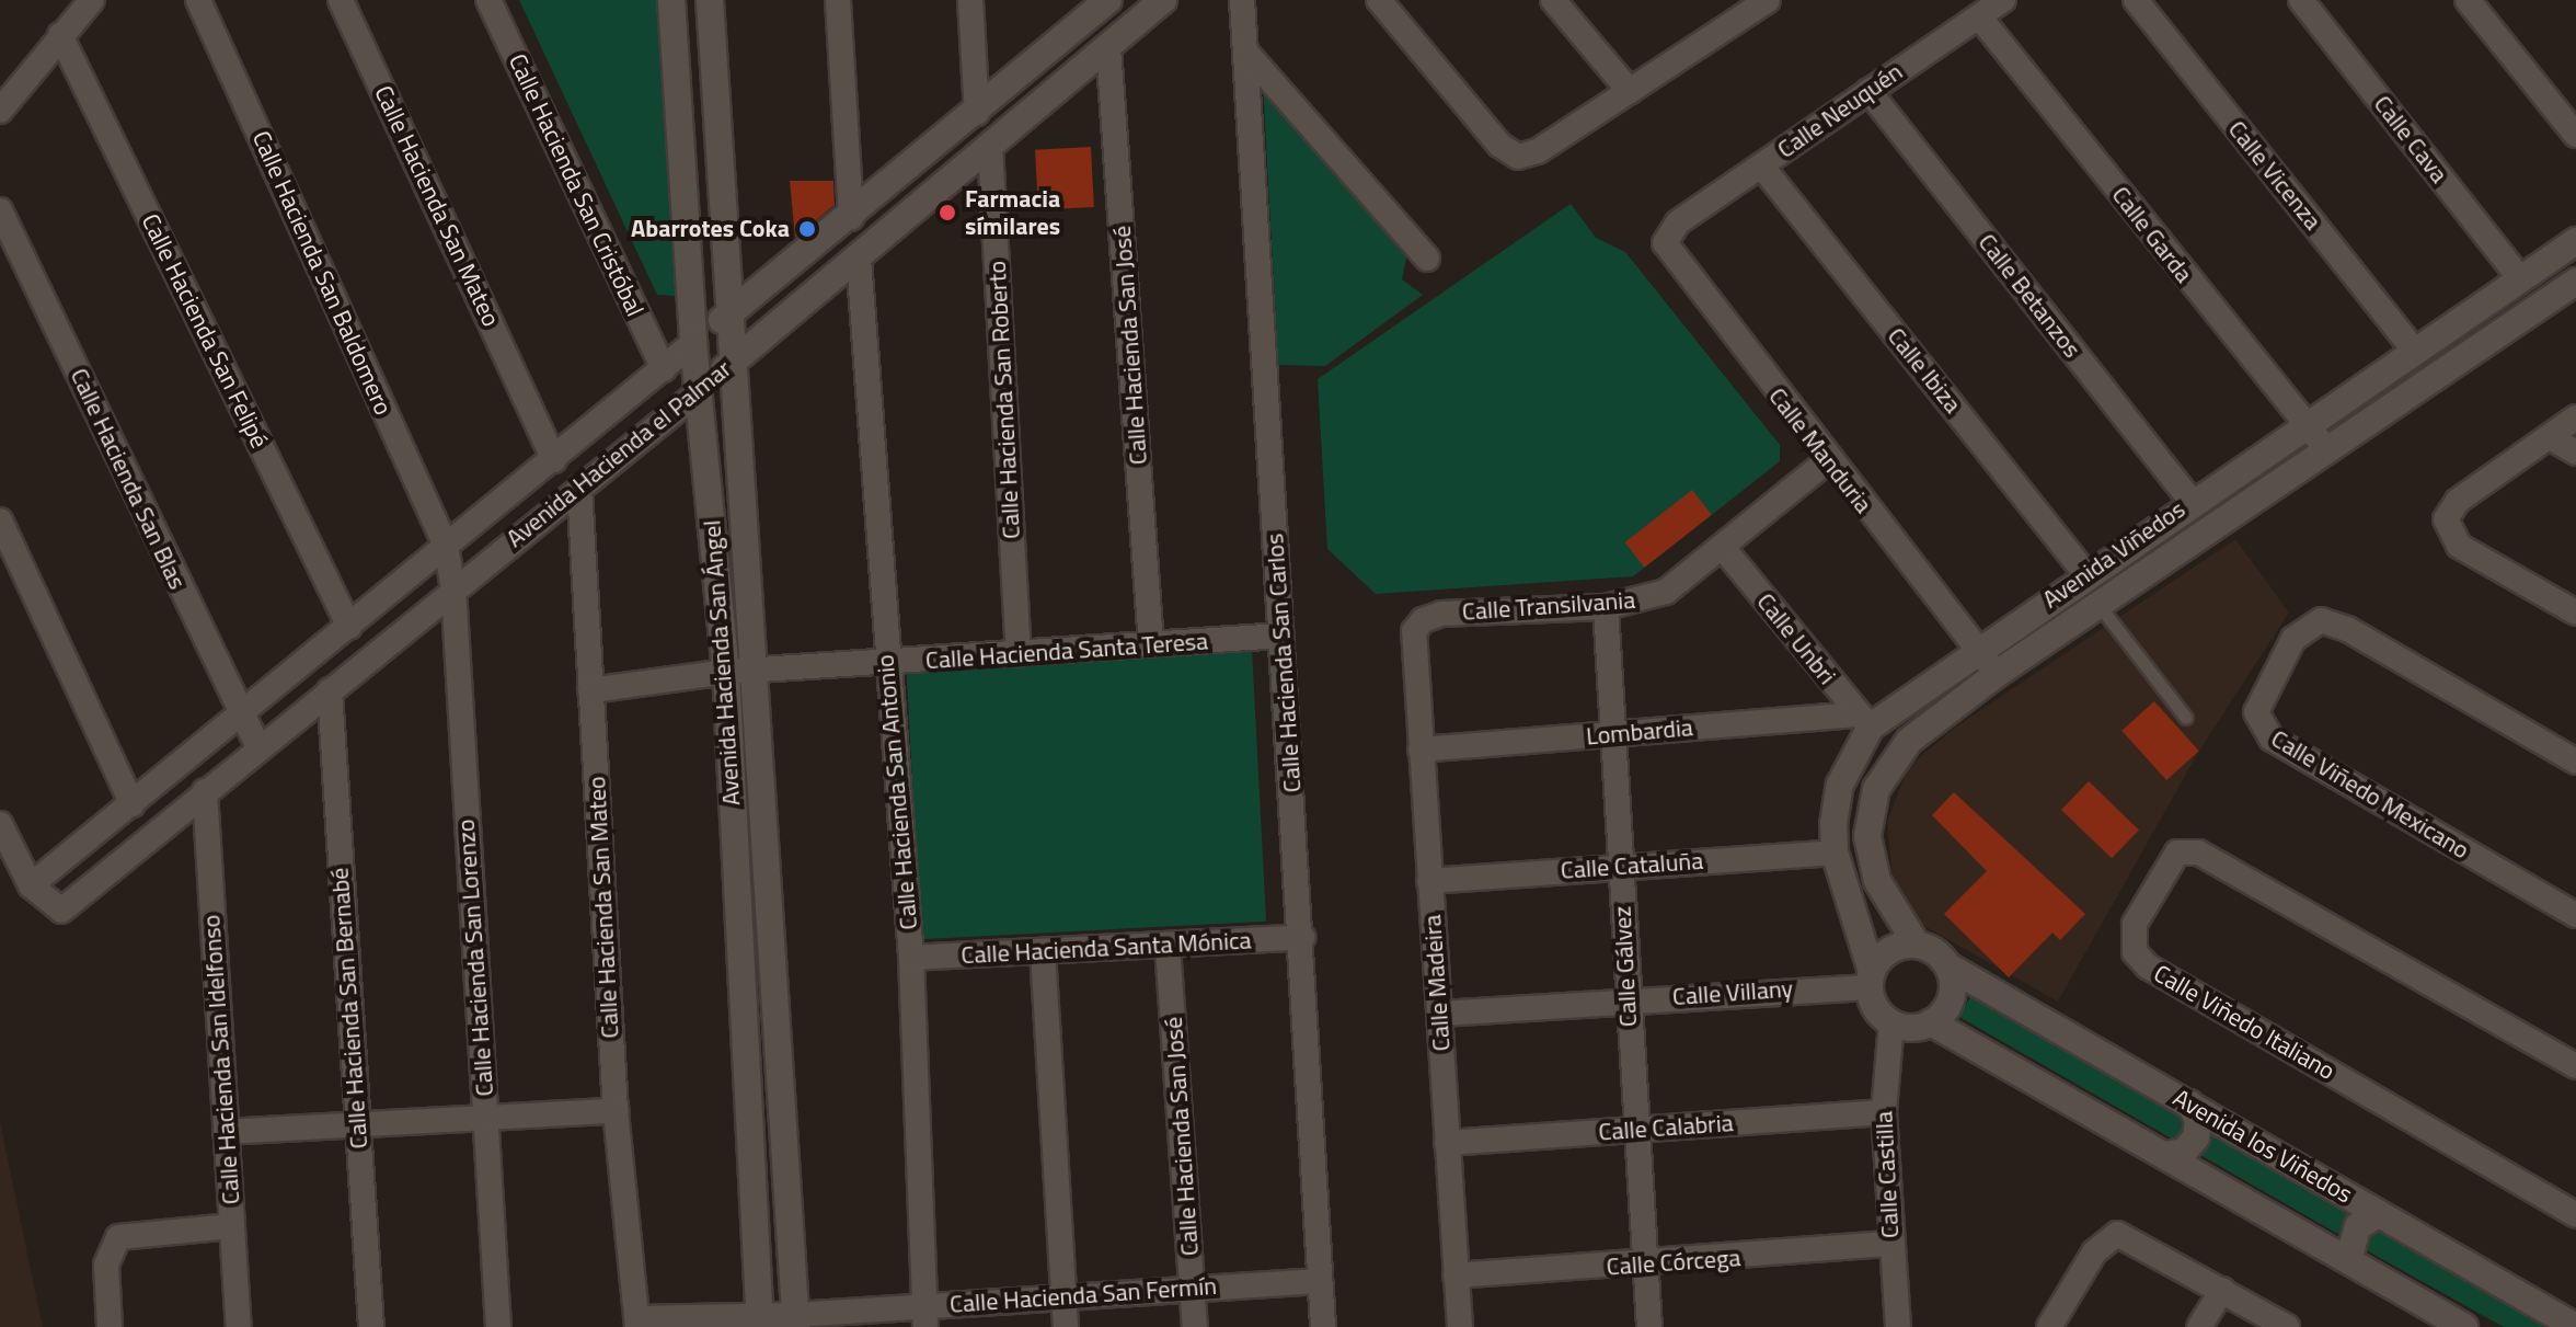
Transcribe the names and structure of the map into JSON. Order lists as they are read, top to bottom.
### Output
{
  "streets": {
    "street": [
      "Calle Neuquén",
      "Calle Cava",
      "Calle Vicenza",
      "Calle Hacienda San Cristóbal",
      "Calle Hacienda San Mateo",
      "Calle Garda",
      "Calle Hacienda San Baldomero",
      "Calle Betanzos",
      "Calle Hacienda San Felipé",
      "Calle Hacienda San José",
      "Calle Ibiza",
      "Calle Hacienda San Roberto",
      "Calle Manduria",
      "Avenida Hacienda el Palmar",
      "Calle Hacienda San Blas",
      "Avenida Viñedos",
      "Calle Transilvania",
      "Calle Unbri",
      "Calle Hacienda Santa Teresa",
      "Avenida Hacienda San Ángel",
      "Calle Hacienda San Carlos",
      "Lombardia",
      "Calle Hacienda San Antonio",
      "Calle Viñedo Mexicano",
      "Calle Cataluña",
      "Calle Hacienda Santa Mónica",
      "Calle Hacienda San Lorenzo",
      "Calle Gálvez",
      "Calle Madeira",
      "Calle Villany",
      "Calle Hacienda San Bernabé",
      "Calle Viñedo Italiano",
      "Calle Hacienda San Idelfonso",
      "Calle Calabria",
      "Avenida los Viñedos",
      "Calle Castilla",
      "Calle Córcega",
      "Calle Hacienda San Fermín"
    ]
  },
  "crossings": [
    ["Calle Neuquén", "Calle Garda"],
    ["Calle Neuquén", "Calle Betanzos"],
    ["Calle Neuquén", "Calle Ibiza"],
    ["Calle Neuquén", "Calle Manduria"],
    ["Calle Cava", "Avenida Viñedos"],
    ["Calle Vicenza", "Avenida Viñedos"],
    ["Calle Hacienda San Cristóbal", "Avenida Hacienda el Palmar"],
    ["Calle Hacienda San Mateo", "Avenida Hacienda el Palmar"],
    ["Calle Hacienda San Mateo", "Calle Hacienda Santa Teresa"],
    ["Calle Hacienda San Mateo", "Calle Hacienda San Fermín"],
    ["Calle Garda", "Avenida Viñedos"],
    ["Calle Hacienda San Baldomero", "Avenida Hacienda el Palmar"],
    ["Calle Hacienda San Baldomero", "Calle Hacienda San Lorenzo"],
    ["Calle Betanzos", "Avenida Viñedos"],
    ["Calle Hacienda San Felipé", "Avenida Hacienda el Palmar"],
    ["Calle Hacienda San José", "Avenida Hacienda el Palmar"],
    ["Calle Hacienda San José", "Calle Hacienda Santa Teresa"],
    ["Calle Hacienda San José", "Calle Hacienda Santa Mónica"],
    ["Calle Hacienda San José", "Calle Hacienda San Fermín"],
    ["Calle Ibiza", "Avenida Viñedos"],
    ["Calle Hacienda San Roberto", "Avenida Hacienda el Palmar"],
    ["Calle Hacienda San Roberto", "Calle Hacienda Santa Teresa"],
    ["Calle Manduria", "Avenida Viñedos"],
    ["Calle Manduria", "Calle Transilvania"],
    ["Avenida Hacienda el Palmar", "Calle Hacienda San Blas"],
    ["Avenida Hacienda el Palmar", "Avenida Hacienda San Ángel"],
    ["Avenida Hacienda el Palmar", "Calle Hacienda San Antonio"],
    ["Avenida Hacienda el Palmar", "Calle Hacienda San Lorenzo"],
    ["Avenida Hacienda el Palmar", "Calle Hacienda San Bernabé"],
    ["Avenida Hacienda el Palmar", "Calle Hacienda San Idelfonso"],
    ["Avenida Viñedos", "Calle Unbri"],
    ["Avenida Viñedos", "Lombardia"],
    ["Avenida Viñedos", "Calle Cataluña"],
    ["Avenida Viñedos", "Calle Villany"],
    ["Avenida Viñedos", "Avenida los Viñedos"],
    ["Avenida Viñedos", "Calle Castilla"],
    ["Calle Transilvania", "Calle Unbri"],
    ["Calle Transilvania", "Calle Gálvez"],
    ["Calle Transilvania", "Calle Madeira"],
    ["Calle Unbri", "Lombardia"],
    ["Calle Hacienda Santa Teresa", "Avenida Hacienda San Ángel"],
    ["Calle Hacienda Santa Teresa", "Calle Hacienda San Carlos"],
    ["Calle Hacienda Santa Teresa", "Calle Hacienda San Antonio"],
    ["Avenida Hacienda San Ángel", "Calle Hacienda San Fermín"],
    ["Calle Hacienda San Carlos", "Calle Hacienda Santa Mónica"],
    ["Calle Hacienda San Carlos", "Calle Hacienda San Fermín"],
    ["Lombardia", "Calle Gálvez"],
    ["Lombardia", "Calle Madeira"],
    ["Calle Hacienda San Antonio", "Calle Hacienda Santa Mónica"],
    ["Calle Hacienda San Antonio", "Calle Hacienda San Fermín"],
    ["Calle Cataluña", "Calle Gálvez"],
    ["Calle Cataluña", "Calle Madeira"],
    ["Calle Gálvez", "Calle Villany"],
    ["Calle Gálvez", "Calle Calabria"],
    ["Calle Gálvez", "Calle Córcega"],
    ["Calle Madeira", "Calle Villany"],
    ["Calle Madeira", "Calle Calabria"],
    ["Calle Madeira", "Calle Córcega"],
    ["Calle Villany", "Avenida los Viñedos"],
    ["Calle Villany", "Calle Castilla"],
    ["Calle Calabria", "Calle Castilla"],
    ["Avenida los Viñedos", "Calle Castilla"],
    ["Calle Castilla", "Calle Córcega"]
  ],
  "places": ["Farmacia símilares", "Abarrotes Coka"]
}
